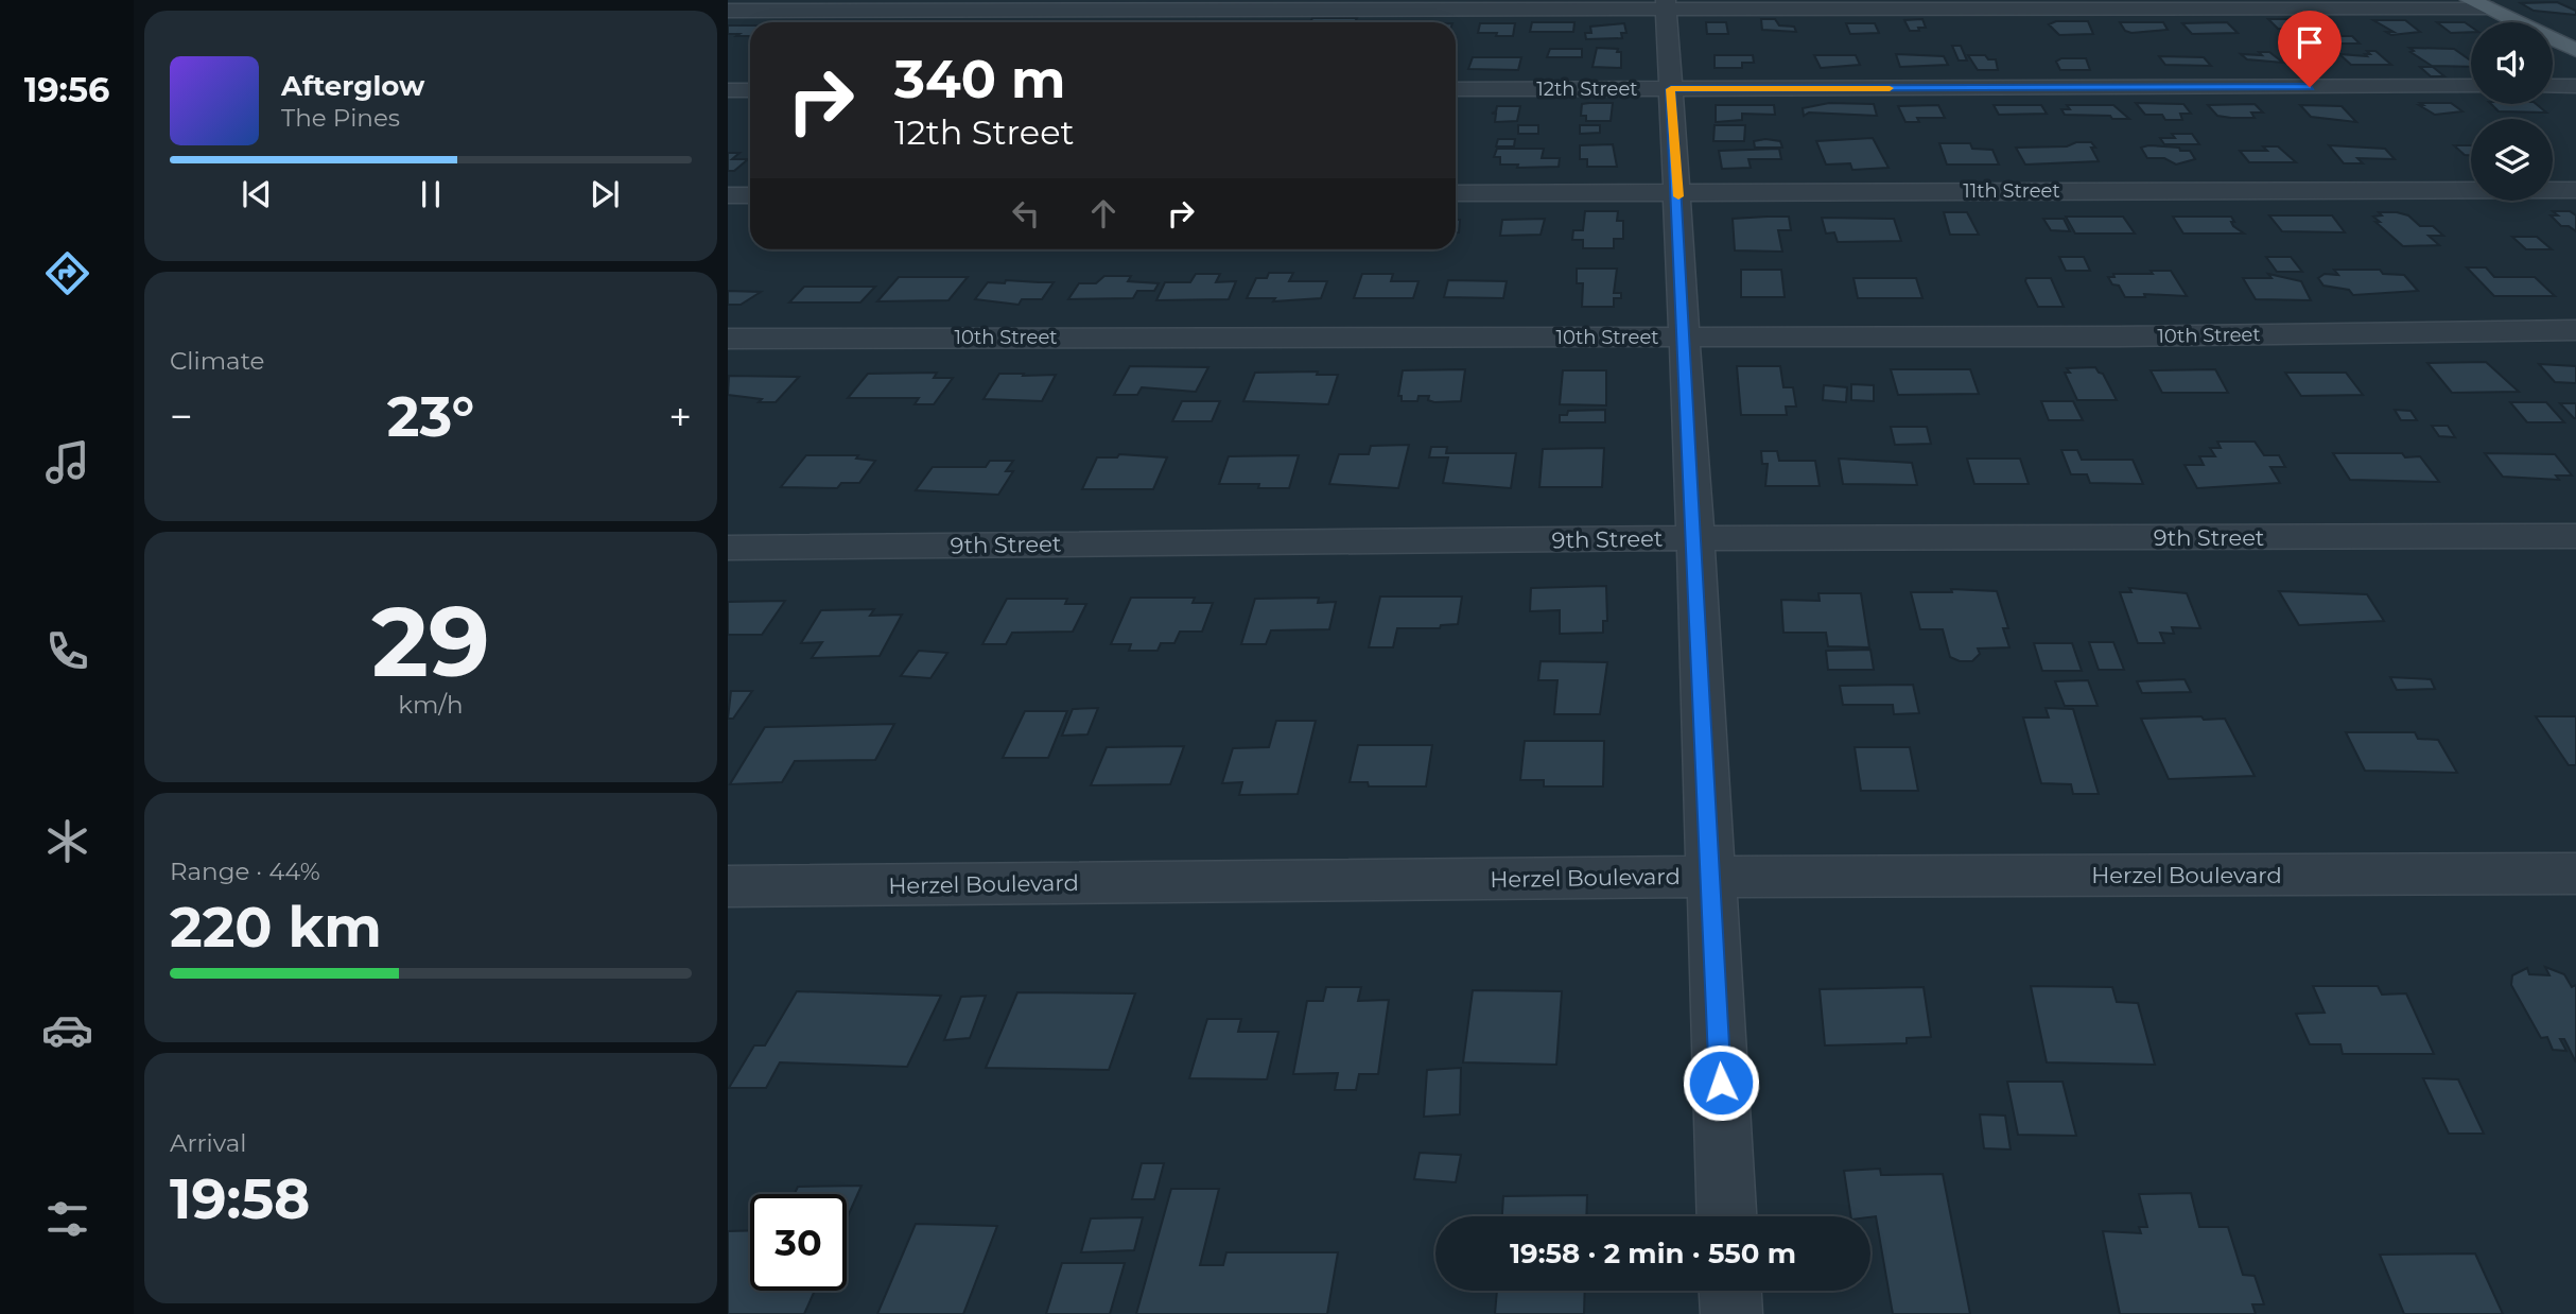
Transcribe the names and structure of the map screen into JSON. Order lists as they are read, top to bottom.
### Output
{
  "streets": {
    "street": [
      "12th Street",
      "11th Street",
      "10th Street",
      "9th Street",
      "Herzel Boulevard"
    ]
  },
  "page": {
    "tabs": "19:56",
    "turn": ["340 m", "12th Street"],
    "song": ["Afterglow", "The Pines"],
    "tile": [
      "Climate",
      ["29", "km/h"],
      ["Range · 44%", "220 km"],
      ["Arrival", "19:58"]
    ],
    "heat": ["−", "23°", "+"],
    "limit": "30",
    "trip": "19:58 · 2 min · 550 m"
  }
}
